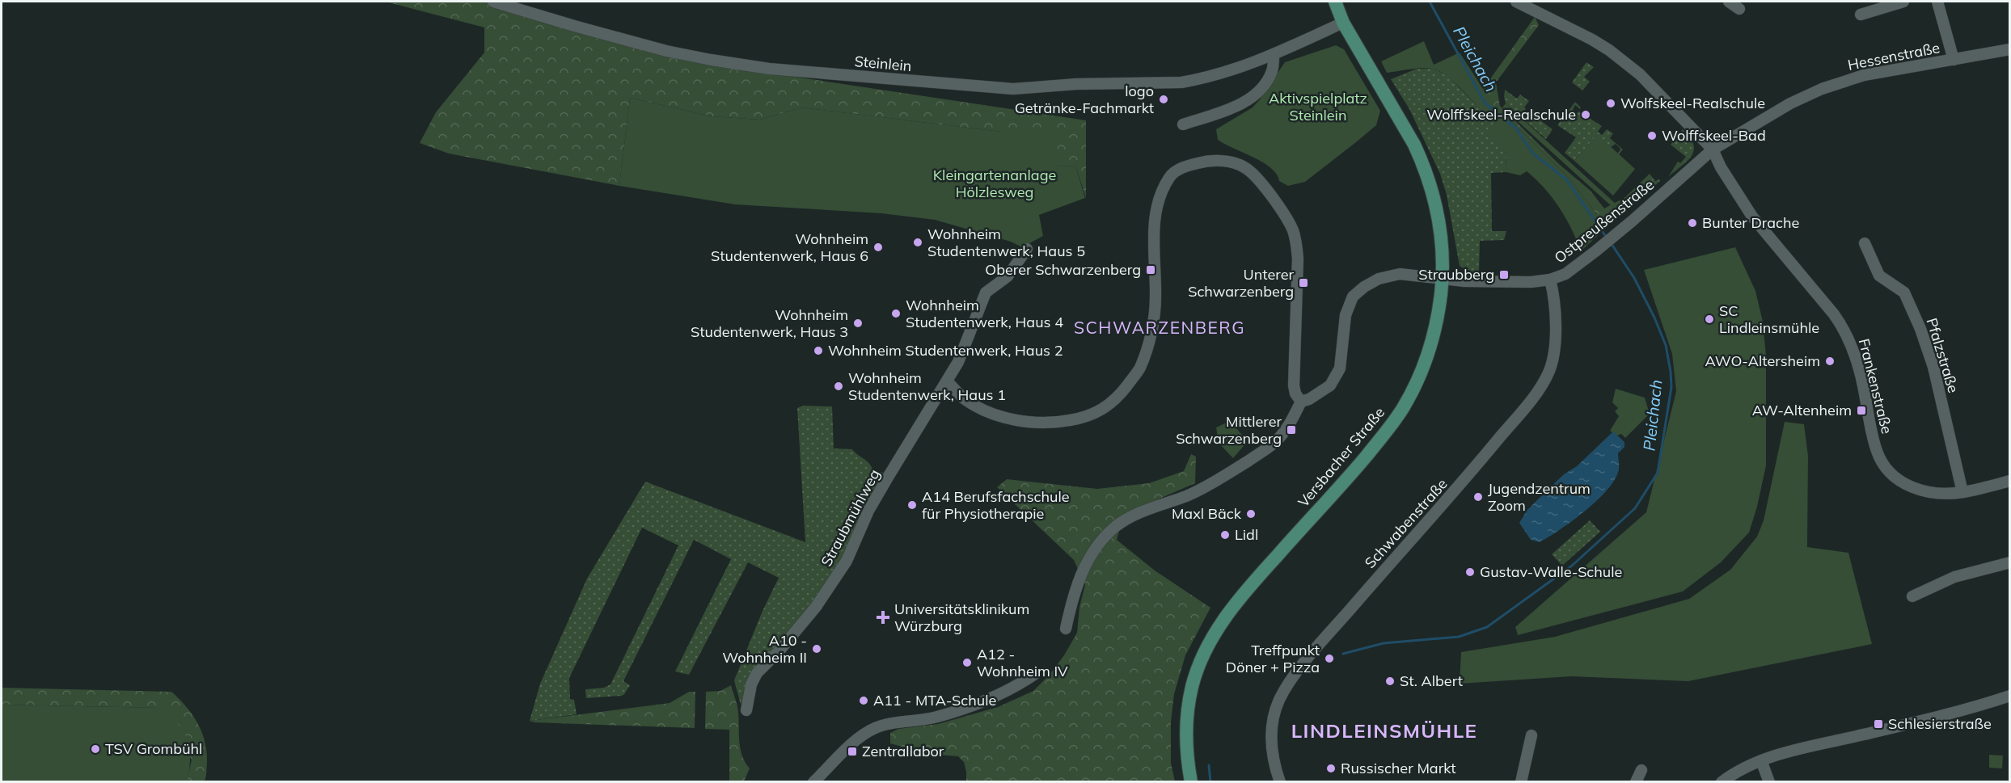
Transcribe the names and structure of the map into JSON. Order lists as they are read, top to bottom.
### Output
{
  "streets": {
    "main road": ["Versbacher Straße"],
    "street": [
      "Hessenstraße",
      "Steinlein",
      "Ostpreußenstraße",
      "Pfalzstraße",
      "Frankenstraße",
      "Straubmühlweg",
      "Schwabenstraße"
    ]
  },
  "crossings": [
    ["Hessenstraße", "Ostpreußenstraße"],
    ["Hessenstraße", "Frankenstraße"],
    ["Steinlein", "Versbacher Straße"],
    ["Ostpreußenstraße", "Frankenstraße"],
    ["Ostpreußenstraße", "Versbacher Straße"],
    ["Ostpreußenstraße", "Schwabenstraße"],
    ["Pfalzstraße", "Frankenstraße"]
  ],
  "districts": ["SCHWARZENBERG", "LINDLEINSMÜHLE"],
  "water": ["Pleichach"],
  "parks": ["Aktivspielplatz Steinlein", "Kleingartenanlage Hölzlesweg"],
  "places": {
    "other": [
      "logo Getränke-Fachmarkt",
      "Wolfskeel-Realschule",
      "Wolffskeel-Realschule",
      "Wolffskeel-Bad",
      "Bunter Drache",
      "Wohnheim Studentenwerk, Haus 5",
      "Wohnheim Studentenwerk, Haus 6",
      "Wohnheim Studentenwerk, Haus 4",
      "SC Lindleinsmühle",
      "Wohnheim Studentenwerk, Haus 3",
      "Wohnheim Studentenwerk, Haus 2",
      "AWO-Altersheim",
      "Wohnheim Studentenwerk, Haus 1",
      "Jugendzentrum Zoom",
      "A14 Berufsfachschule für Physiotherapie",
      "Maxl Bäck",
      "Lidl",
      "Gustav-Walle-Schule",
      "A10 - Wohnheim II",
      "Treffpunkt Döner + Pizza",
      "A12 - Wohnheim IV",
      "St. Albert",
      "A11 - MTA-Schule",
      "TSV Grombühl",
      "Russischer Markt"
    ],
    "transit": [
      "Oberer Schwarzenberg",
      "Straubberg",
      "Unterer Schwarzenberg",
      "AW-Altenheim",
      "Mittlerer Schwarzenberg",
      "Schlesierstraße",
      "Zentrallabor"
    ],
    "health": ["Universitätsklinikum Würzburg"]
  }
}
